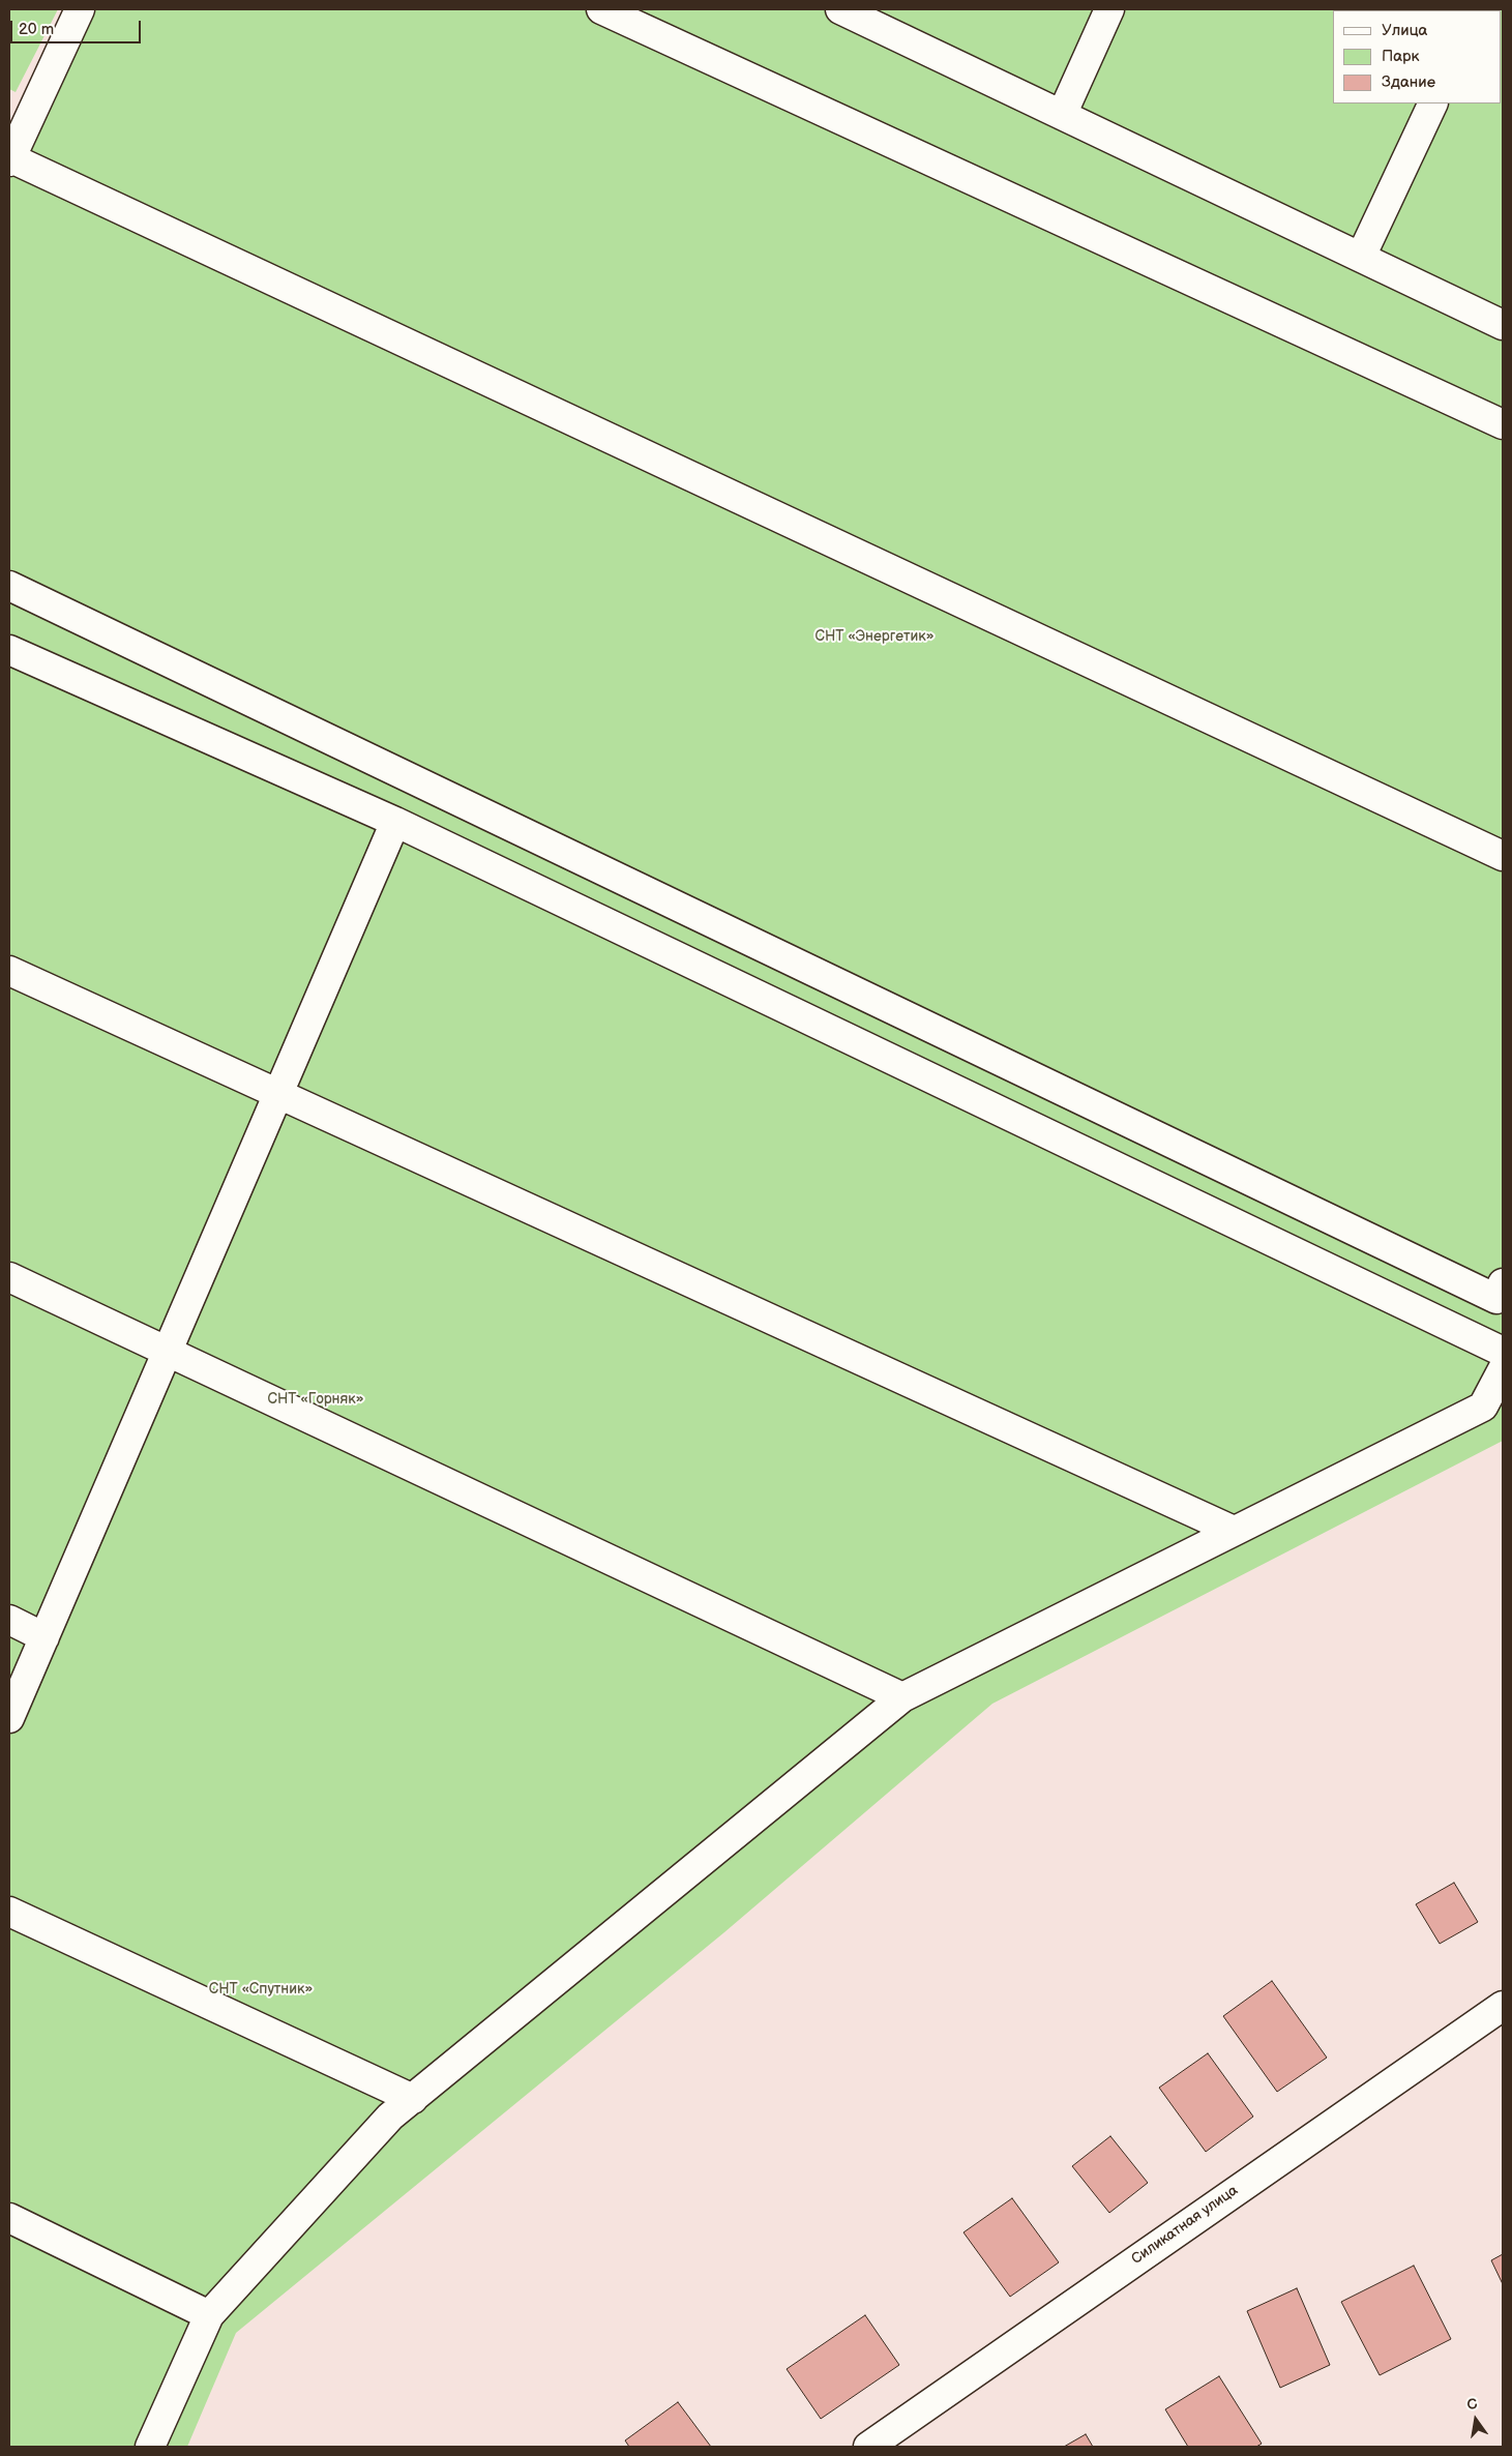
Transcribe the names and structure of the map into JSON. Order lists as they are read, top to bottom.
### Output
{
  "streets": {
    "street": ["Силикатная улица"]
  },
  "parks": ["СНТ «Энергетик»", "СНТ «Горняк»", "СНТ «Спутник»"],
  "legend": ["Улица", "Парк", "Здание"],
  "scale_bar": "20 m",
  "north": "top"
}
